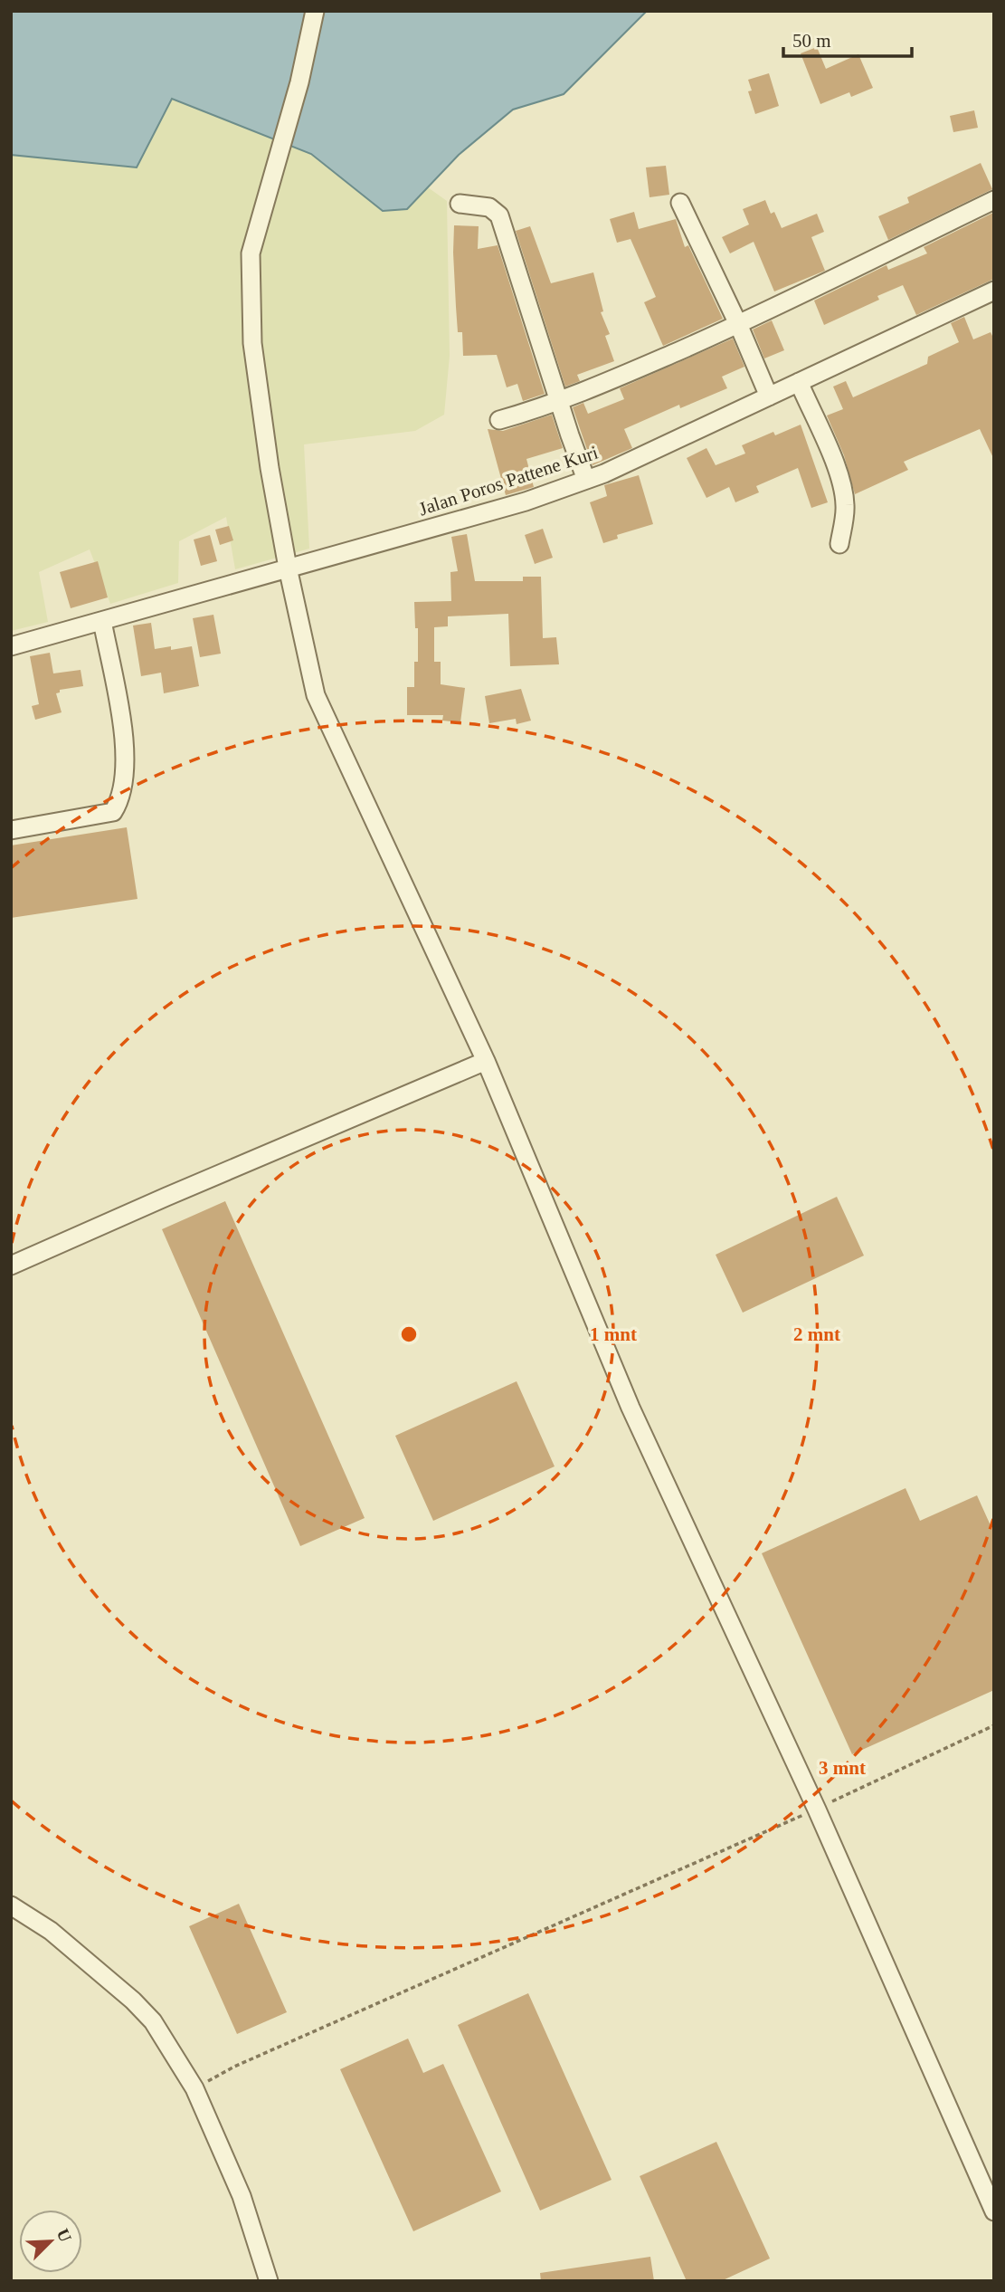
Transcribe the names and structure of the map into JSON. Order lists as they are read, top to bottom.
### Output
{
  "streets": {
    "street": ["Jalan Poros Pattene Kuri"]
  },
  "scale_bar": "50 m",
  "north": "top right",
  "rings": ["1 mnt", "2 mnt", "3 mnt"]
}
